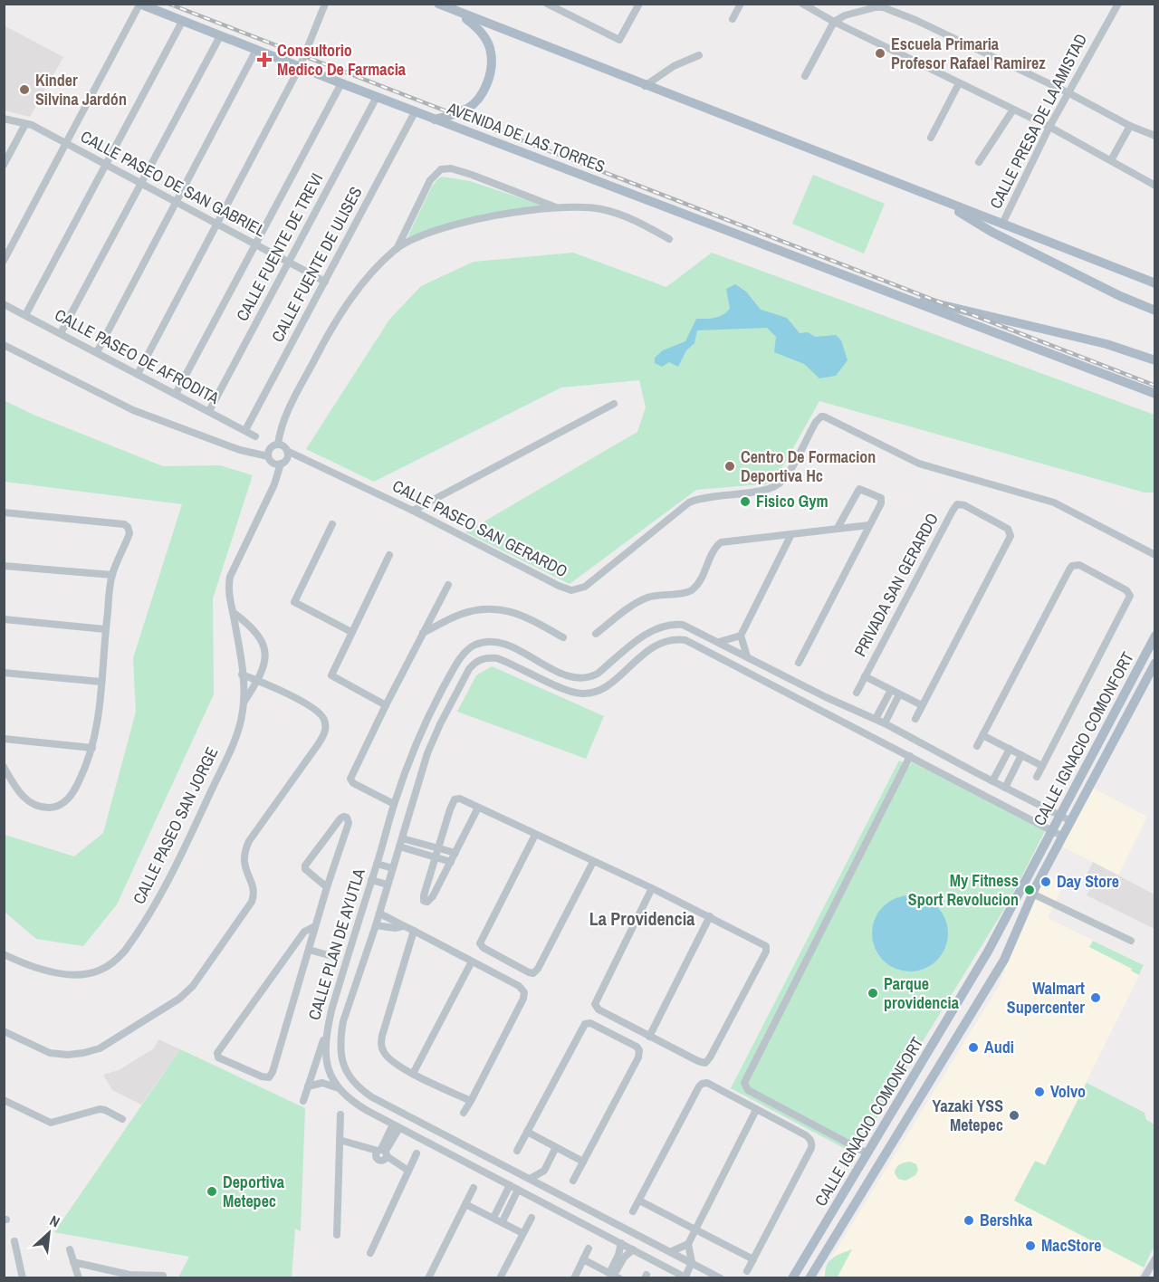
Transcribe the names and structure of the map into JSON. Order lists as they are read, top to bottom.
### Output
{
  "streets": {
    "main road": ["AVENIDA DE LAS TORRES", "CALLE IGNACIO COMONFORT"],
    "street": [
      "CALLE PRESA DE LA AMISTAD",
      "CALLE PASEO DE SAN GABRIEL",
      "CALLE FUENTE DE TREVI",
      "CALLE FUENTE DE ULISES",
      "CALLE PASEO DE AFRODITA",
      "CALLE PASEO SAN GERARDO",
      "PRIVADA SAN GERARDO",
      "CALLE PASEO SAN JORGE",
      "CALLE PLAN DE AYUTLA"
    ]
  },
  "crossings": [
    ["AVENIDA DE LAS TORRES", "CALLE FUENTE DE TREVI"],
    ["AVENIDA DE LAS TORRES", "CALLE FUENTE DE ULISES"],
    ["CALLE PASEO DE SAN GABRIEL", "CALLE FUENTE DE TREVI"],
    ["CALLE PASEO DE SAN GABRIEL", "CALLE FUENTE DE ULISES"],
    ["CALLE FUENTE DE TREVI", "CALLE PASEO DE AFRODITA"],
    ["CALLE FUENTE DE ULISES", "CALLE PASEO DE AFRODITA"],
    ["CALLE PASEO SAN GERARDO", "CALLE PASEO SAN JORGE"],
    ["CALLE IGNACIO COMONFORT", "CALLE PLAN DE AYUTLA"]
  ],
  "districts": ["La Providencia"],
  "places": {
    "other": [
      "Escuela Primaria Profesor Rafael Ramirez",
      "Kinder Silvina Jardón",
      "Centro De Formacion Deportiva Hc",
      "Fisico Gym",
      "Day Store",
      "My Fitness Sport Revolucion",
      "Parque providencia",
      "Walmart Supercenter",
      "Audi",
      "Volvo",
      "Yazaki YSS Metepec",
      "Deportiva Metepec",
      "Bershka",
      "MacStore"
    ],
    "health": ["Consultorio Medico De Farmacia"]
  },
  "north": "top right"
}
